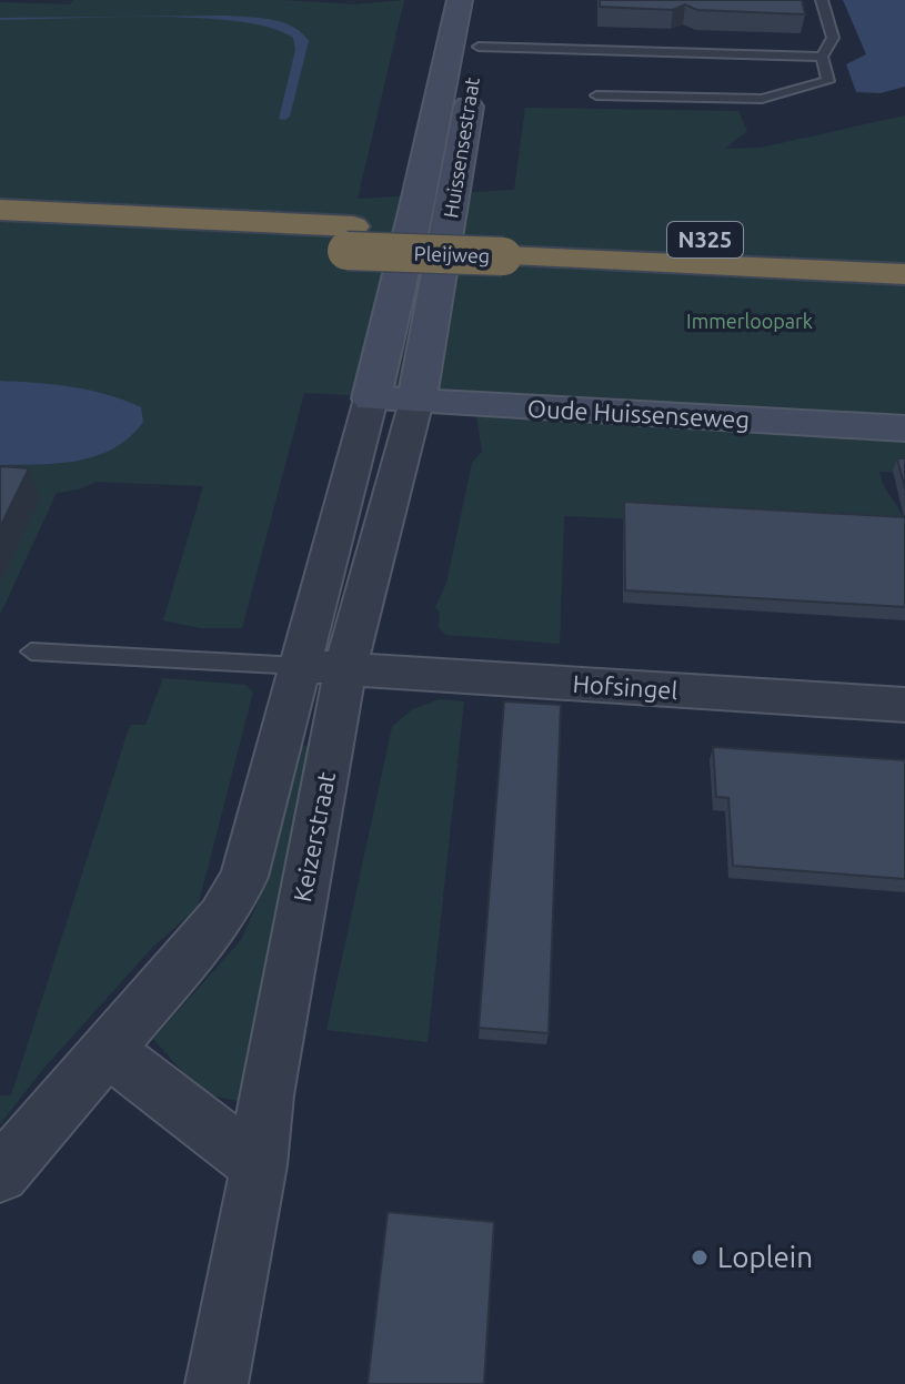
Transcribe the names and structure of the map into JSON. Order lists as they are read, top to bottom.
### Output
{
  "streets": {
    "highway": ["N325", "Pleijweg"],
    "street": [
      "Huissensestraat",
      "Oude Huissenseweg",
      "Hofsingel",
      "Keizerstraat"
    ]
  },
  "crossings": [
    ["Huissensestraat", "Keizerstraat"],
    ["N325", "Pleijweg"],
    ["Oude Huissenseweg", "Keizerstraat"],
    ["Hofsingel", "Keizerstraat"]
  ],
  "parks": ["Immerloopark"],
  "places": ["Loplein"]
}
